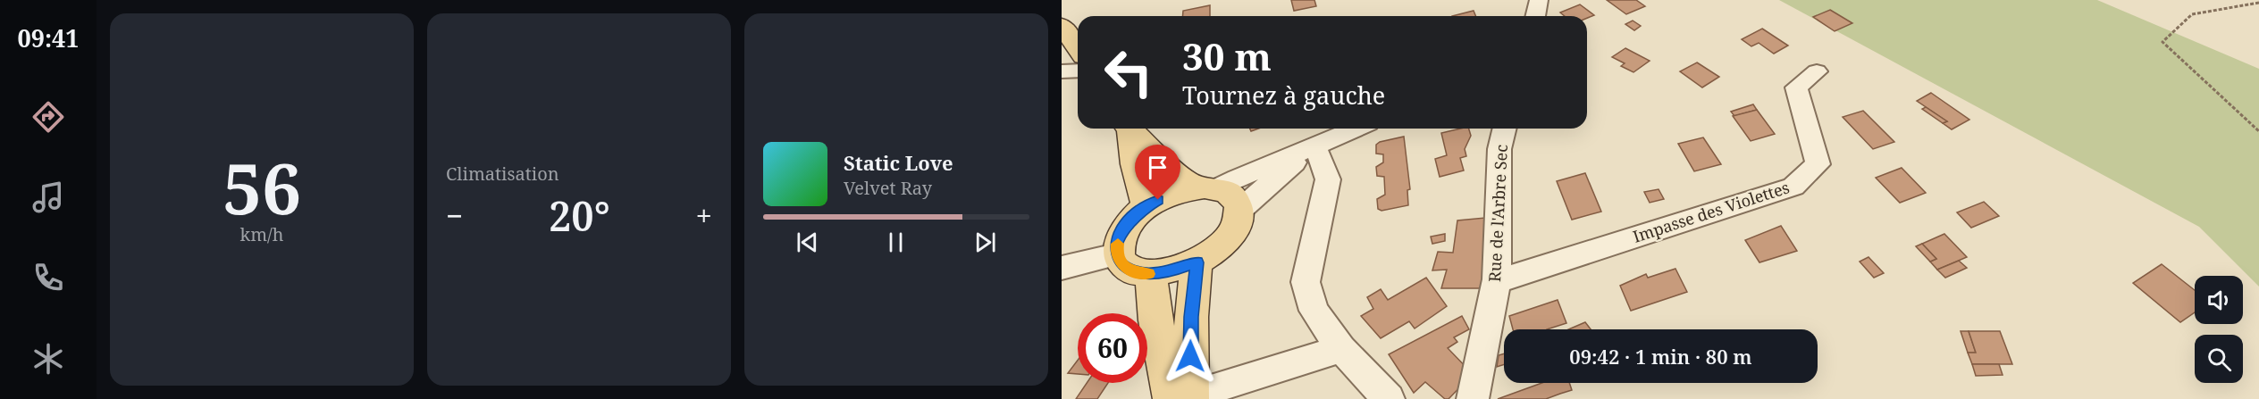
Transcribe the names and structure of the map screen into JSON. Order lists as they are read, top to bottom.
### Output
{
  "streets": {
    "street": ["Impasse des Violettes", "Rue de l'Arbre Sec"]
  },
  "crossings": [
    ["Impasse des Violettes", "Rue de l'Arbre Sec"]
  ],
  "page": {
    "tabs": "09:41",
    "tile": [
      ["56", "km/h"],
      "Climatisation"
    ],
    "turn": ["30 m", "Tournez à gauche"],
    "song": ["Static Love", "Velvet Ray"],
    "heat": ["−", "20°", "+"],
    "limit": "60",
    "trip": "09:42 · 1 min · 80 m"
  }
}
